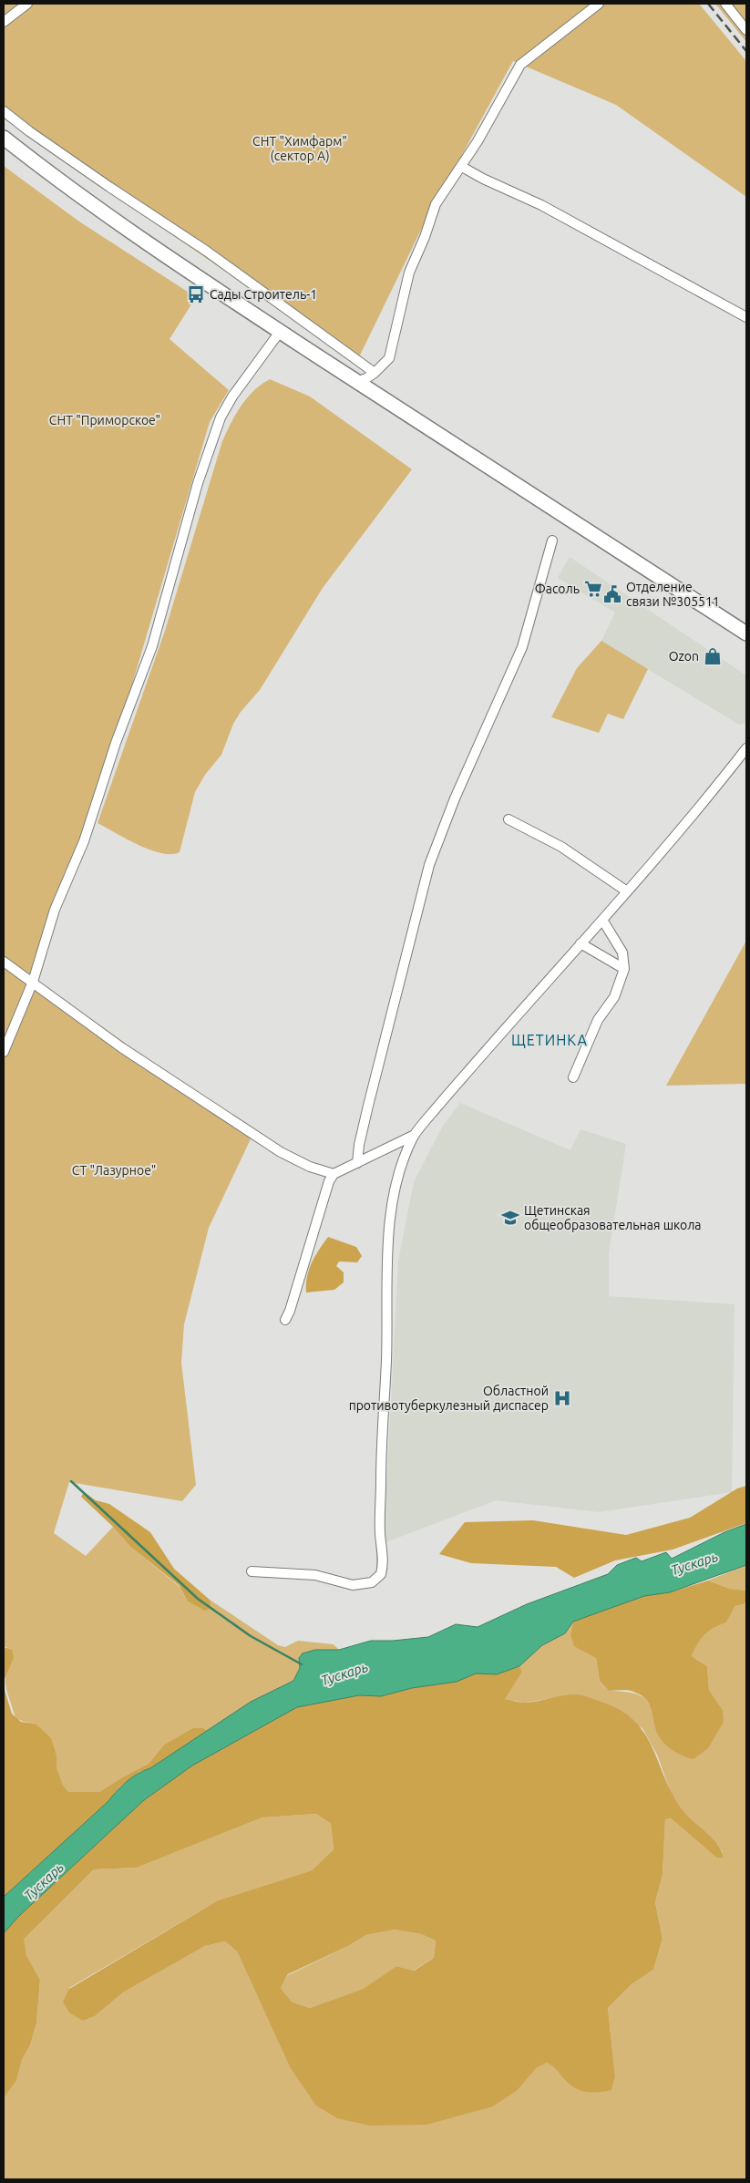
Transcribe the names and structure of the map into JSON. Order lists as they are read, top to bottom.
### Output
{
  "districts": ["ЩЕТИНКА"],
  "water": ["Тускарь"],
  "parks": ["СНТ \"Химфарм\" (сектор А)", "СНТ \"Приморское\"", "СТ \"Лазурное\""],
  "places": {
    "bus stop": ["Сады Строитель-1"],
    "supermarket": ["Фасоль"],
    "public building": ["Отделение связи №305511"],
    "shop": ["Ozon"],
    "school or university": ["Щетинская общеобразовательная школа"],
    "hospital": ["Областной противотуберкулезный диспасер"]
  }
}
